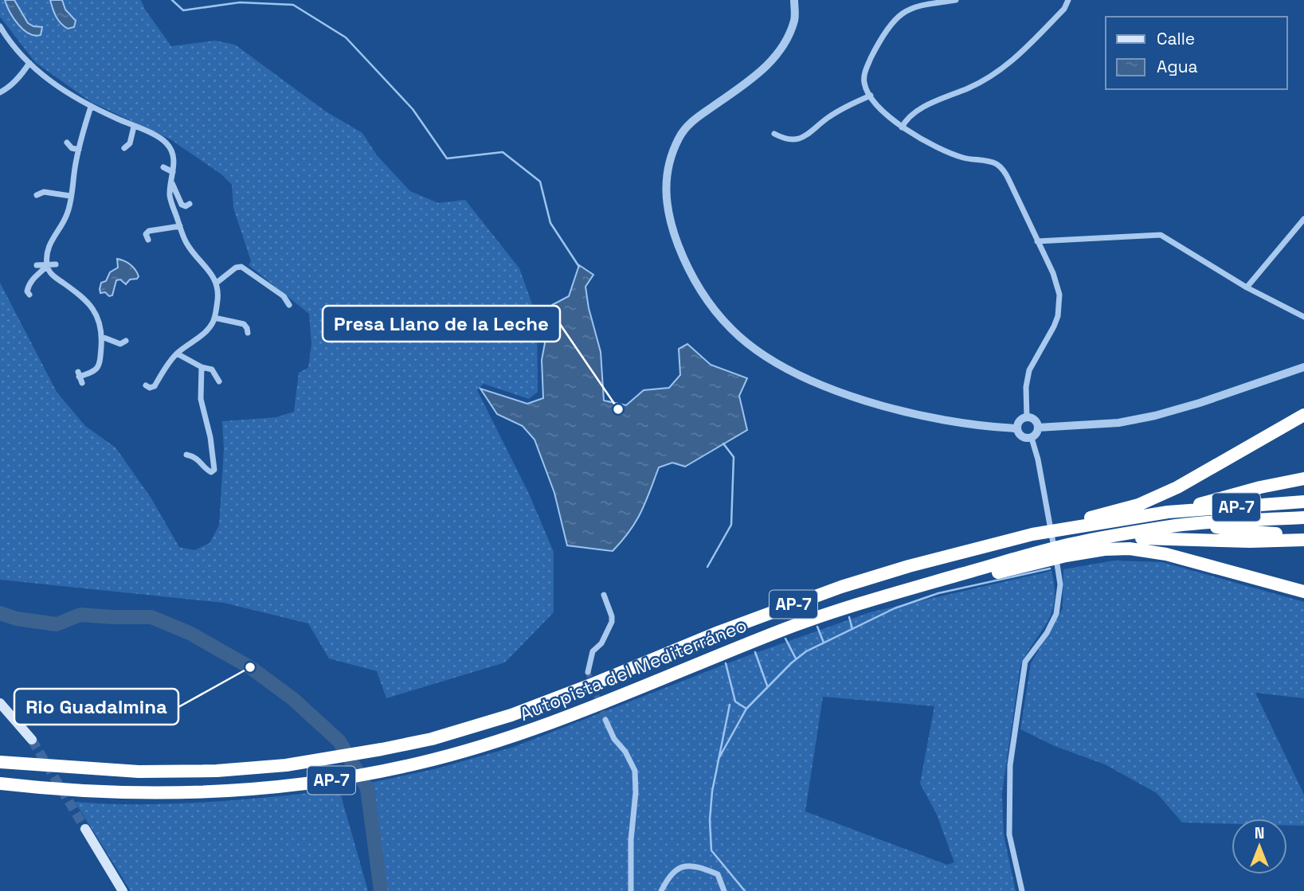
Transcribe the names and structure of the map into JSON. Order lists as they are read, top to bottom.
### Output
{
  "streets": {
    "highway": ["AP-7", "Autopista del Mediterráneo"]
  },
  "places": ["Presa Llano de la Leche", "Rio Guadalmina"],
  "legend": ["Calle", "Agua"],
  "north": "top"
}
